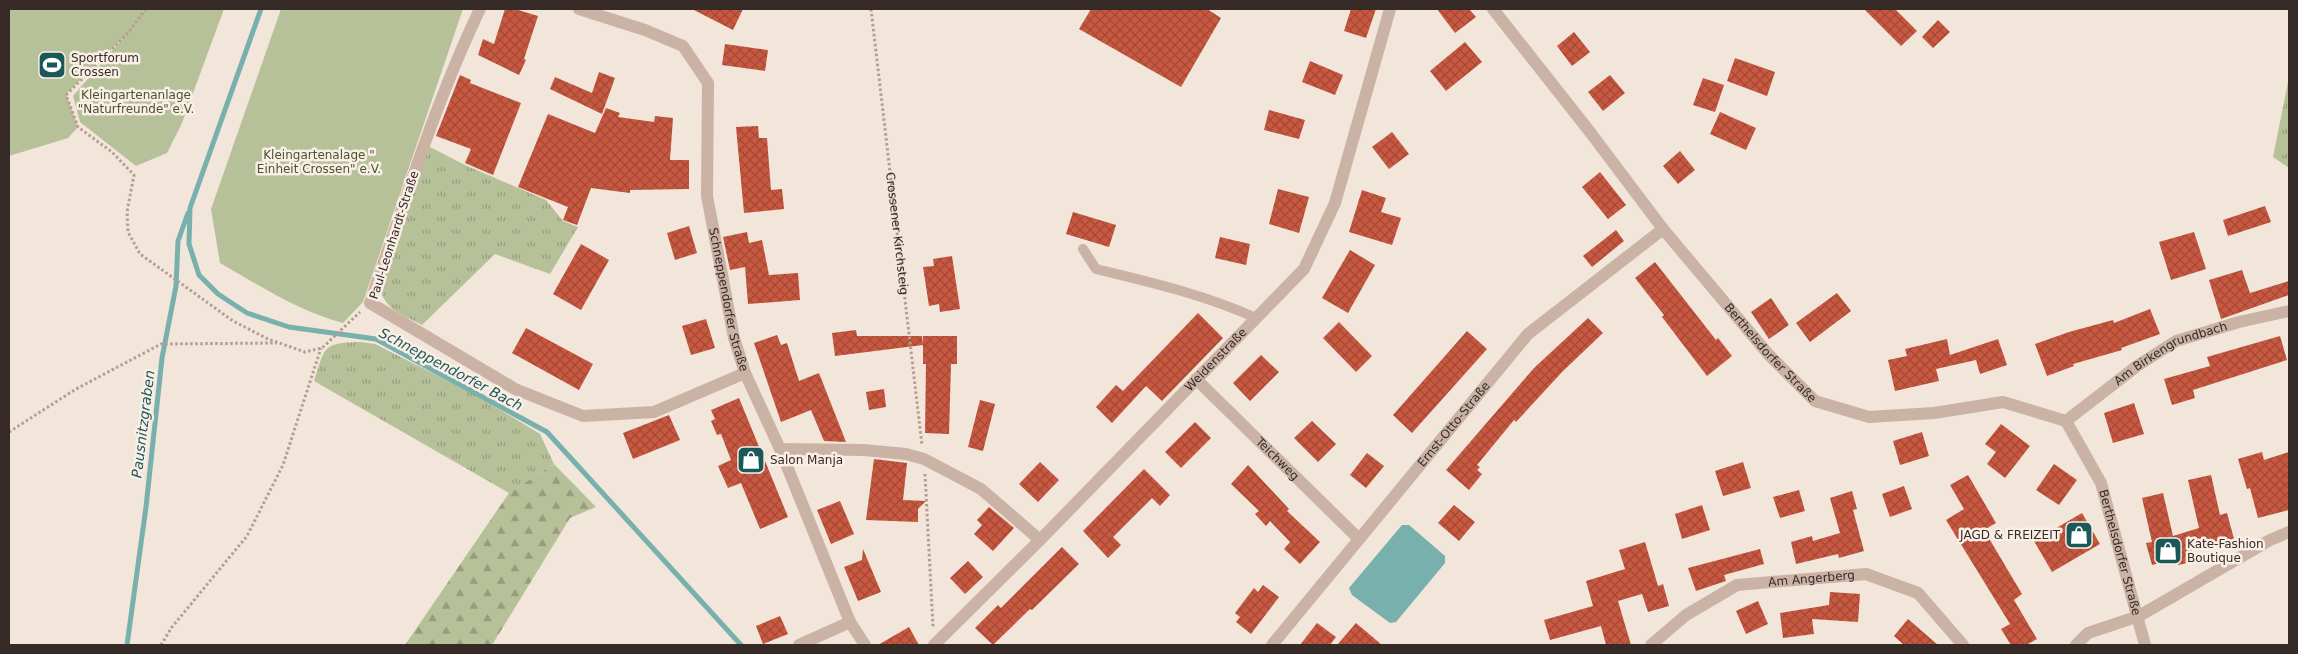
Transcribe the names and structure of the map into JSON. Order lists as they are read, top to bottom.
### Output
{
  "streets": {
    "street": [
      "Paul-Leonhardt-Straße",
      "Schneppendorfer Straße",
      "Berthelsdorfer Straße",
      "Am Birkengrundbach",
      "Weidenstraße",
      "Ernst-Otto-Straße",
      "Teichweg",
      "Am Angerberg"
    ],
    "path": ["Crossener Kirchsteig"]
  },
  "crossings": [
    ["Crossener Kirchsteig", "Weidenstraße"],
    ["Paul-Leonhardt-Straße", "Schneppendorfer Straße"],
    ["Berthelsdorfer Straße", "Am Birkengrundbach"],
    ["Berthelsdorfer Straße", "Ernst-Otto-Straße"],
    ["Weidenstraße", "Teichweg"],
    ["Ernst-Otto-Straße", "Teichweg"]
  ],
  "water": ["Schneppendorfer Bach", "Pausnitzgraben"],
  "parks": ["Kleingartenanlage \"Naturfreunde\" e.V.", "Kleingartenalage \" Einheit Crossen\" e.V."],
  "places": {
    "sports": ["Sportforum Crossen"],
    "shop": ["Salon Manja", "JAGD & FREIZEIT", "Kate-Fashion Boutique"]
  }
}
